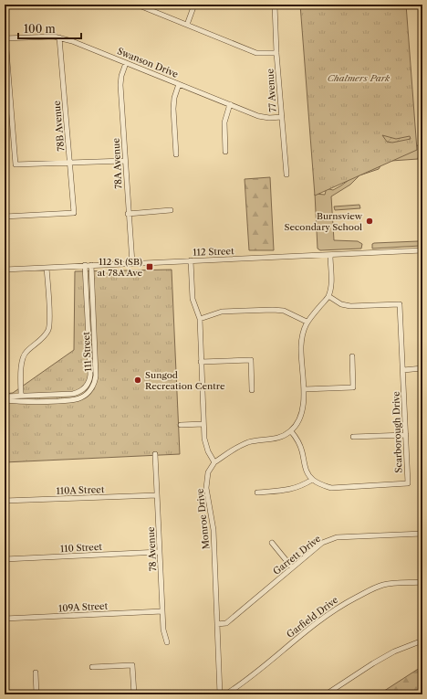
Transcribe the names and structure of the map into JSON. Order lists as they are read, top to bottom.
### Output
{
  "streets": {
    "street": [
      "Swanson Drive",
      "77 Avenue",
      "78B Avenue",
      "78A Avenue",
      "112 Street",
      "111 Street",
      "Scarborough Drive",
      "110A Street",
      "Monroe Drive",
      "110 Street",
      "78 Avenue",
      "Garrett Drive",
      "109A Street",
      "Garfield Drive"
    ]
  },
  "crossings": [
    ["Swanson Drive", "77 Avenue"],
    ["Swanson Drive", "78B Avenue"],
    ["Swanson Drive", "78A Avenue"],
    ["78A Avenue", "112 Street"],
    ["112 Street", "111 Street"],
    ["110A Street", "78 Avenue"],
    ["Monroe Drive", "Garrett Drive"],
    ["110 Street", "78 Avenue"],
    ["78 Avenue", "109A Street"]
  ],
  "parks": ["Chalmers Park"],
  "places": {
    "other": ["Burnsview Secondary School", "Sungod Recreation Centre"],
    "transit": ["112 St (SB) at 78A Ave"]
  },
  "scale_bar": "100 m"
}
